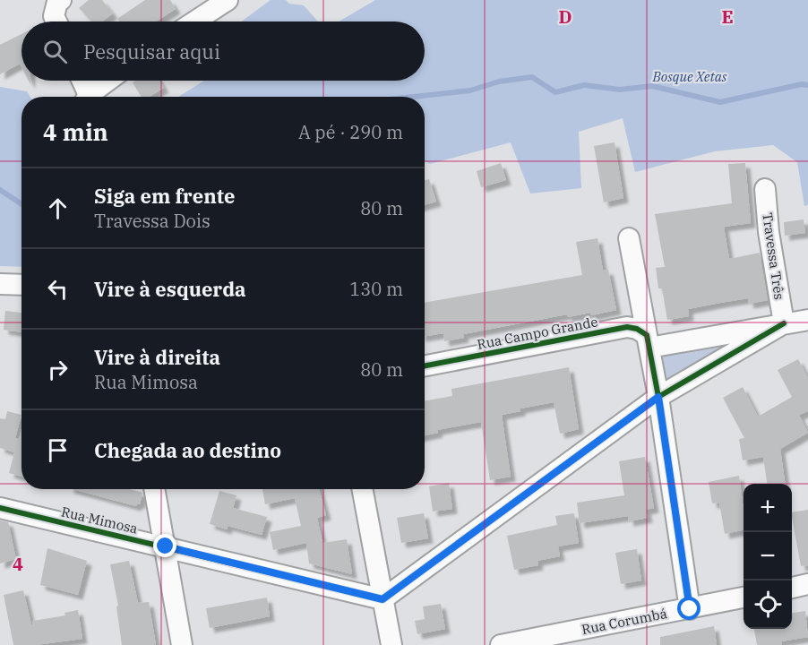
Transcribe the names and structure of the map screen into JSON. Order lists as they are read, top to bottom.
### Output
{
  "streets": {
    "street": [
      "Travessa Três",
      "Rua Campo Grande",
      "Rua Mimosa",
      "Rua Corumbá"
    ]
  },
  "crossings": [
    ["Travessa Três", "Rua Campo Grande"]
  ],
  "parks": ["Bosque Xetas"],
  "page": {
    "search": "Pesquisar aqui",
    "heading": ["4 min", "A pé · 290 m"],
    "list": [
      ["Siga em frente", "Travessa Dois", "80 m"],
      ["Vire à esquerda", "130 m"],
      ["Vire à direita", "Rua Mimosa", "80 m"],
      "Chegada ao destino"
    ],
    "map_buttons": ["+", "−"]
  },
  "grid": {
    "columns": ["D", "E"],
    "rows": ["4"]
  }
}
